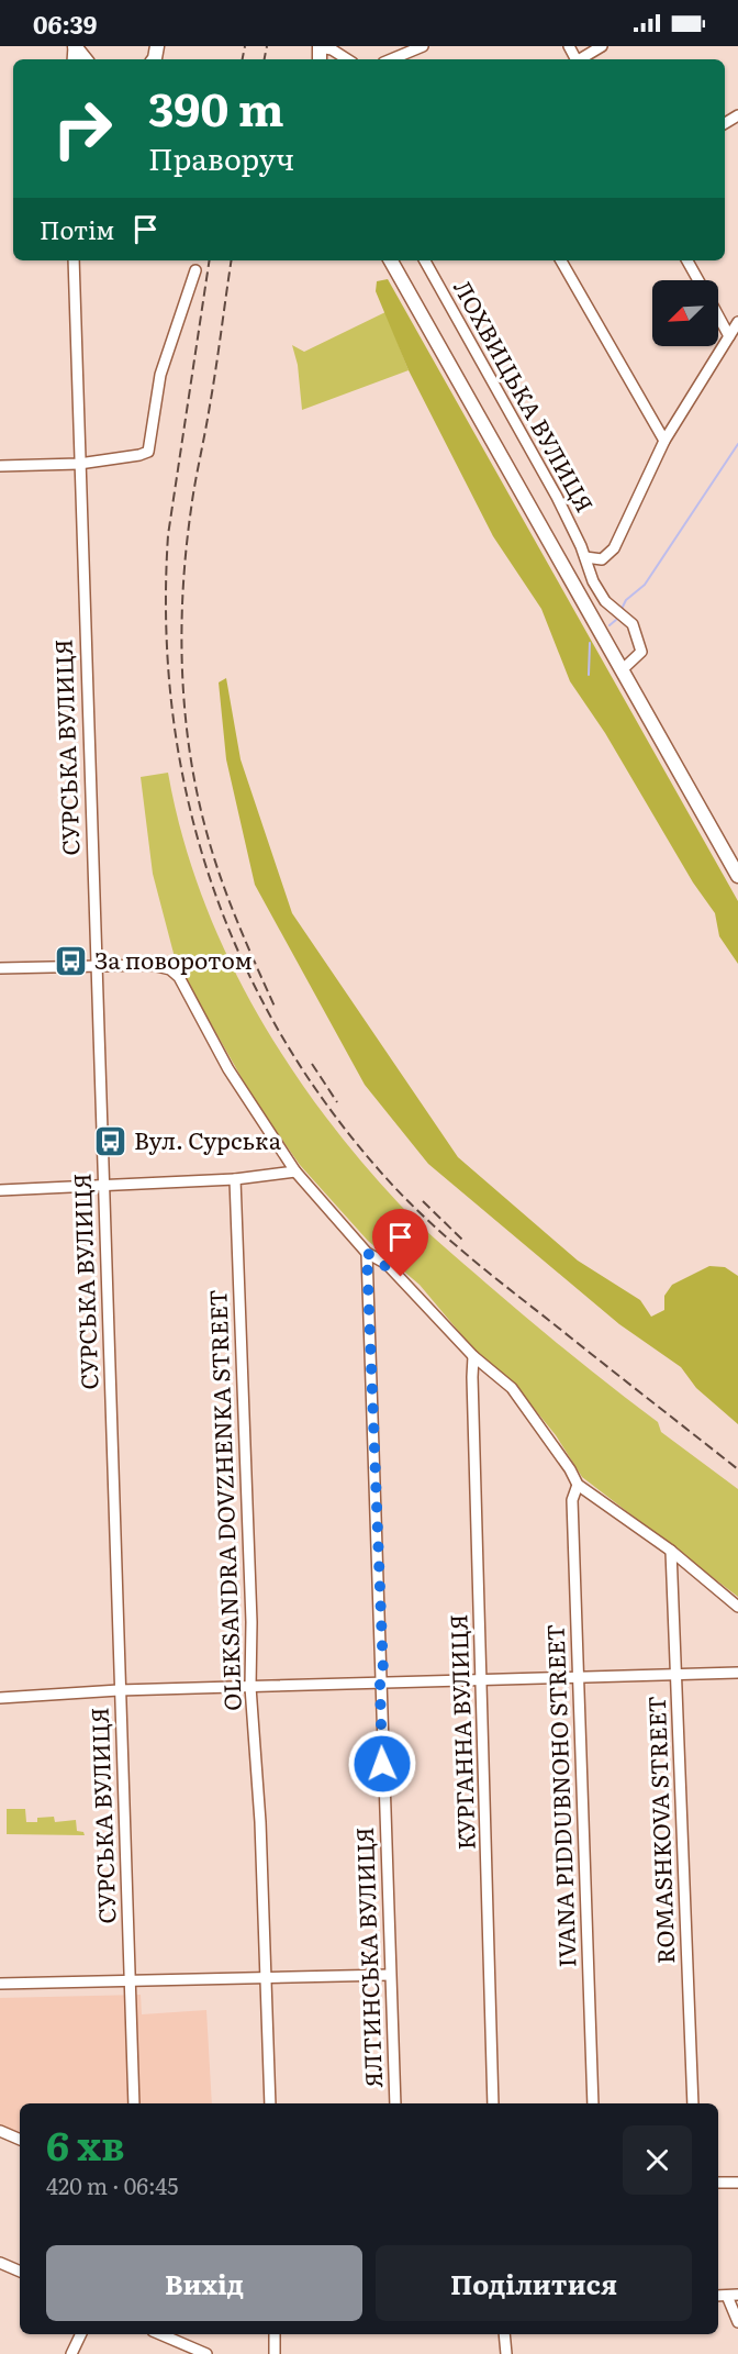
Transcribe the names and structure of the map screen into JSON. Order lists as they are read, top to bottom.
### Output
{
  "streets": {
    "street": [
      "ЛОХВИЦЬКА ВУЛИЦЯ",
      "СУРСЬКА ВУЛИЦЯ",
      "OLEKSANDRA DOVZHENKA STREET",
      "КУРГАННА ВУЛИЦЯ",
      "IVANA PIDDUBNOHO STREET",
      "ROMASHKOVA STREET",
      "ЯЛТИНСЬКА ВУЛИЦЯ"
    ]
  },
  "places": {
    "bus stop": ["За поворотом", "Вул. Сурська"]
  },
  "north": "bottom left",
  "page": {
    "status": "06:39",
    "turn": ["390 m", "Праворуч"],
    "then": "Потім",
    "heading": ["6 хв", "420 m · 06:45"],
    "buttons": ["Вихід", "Поділитися"]
  }
}
